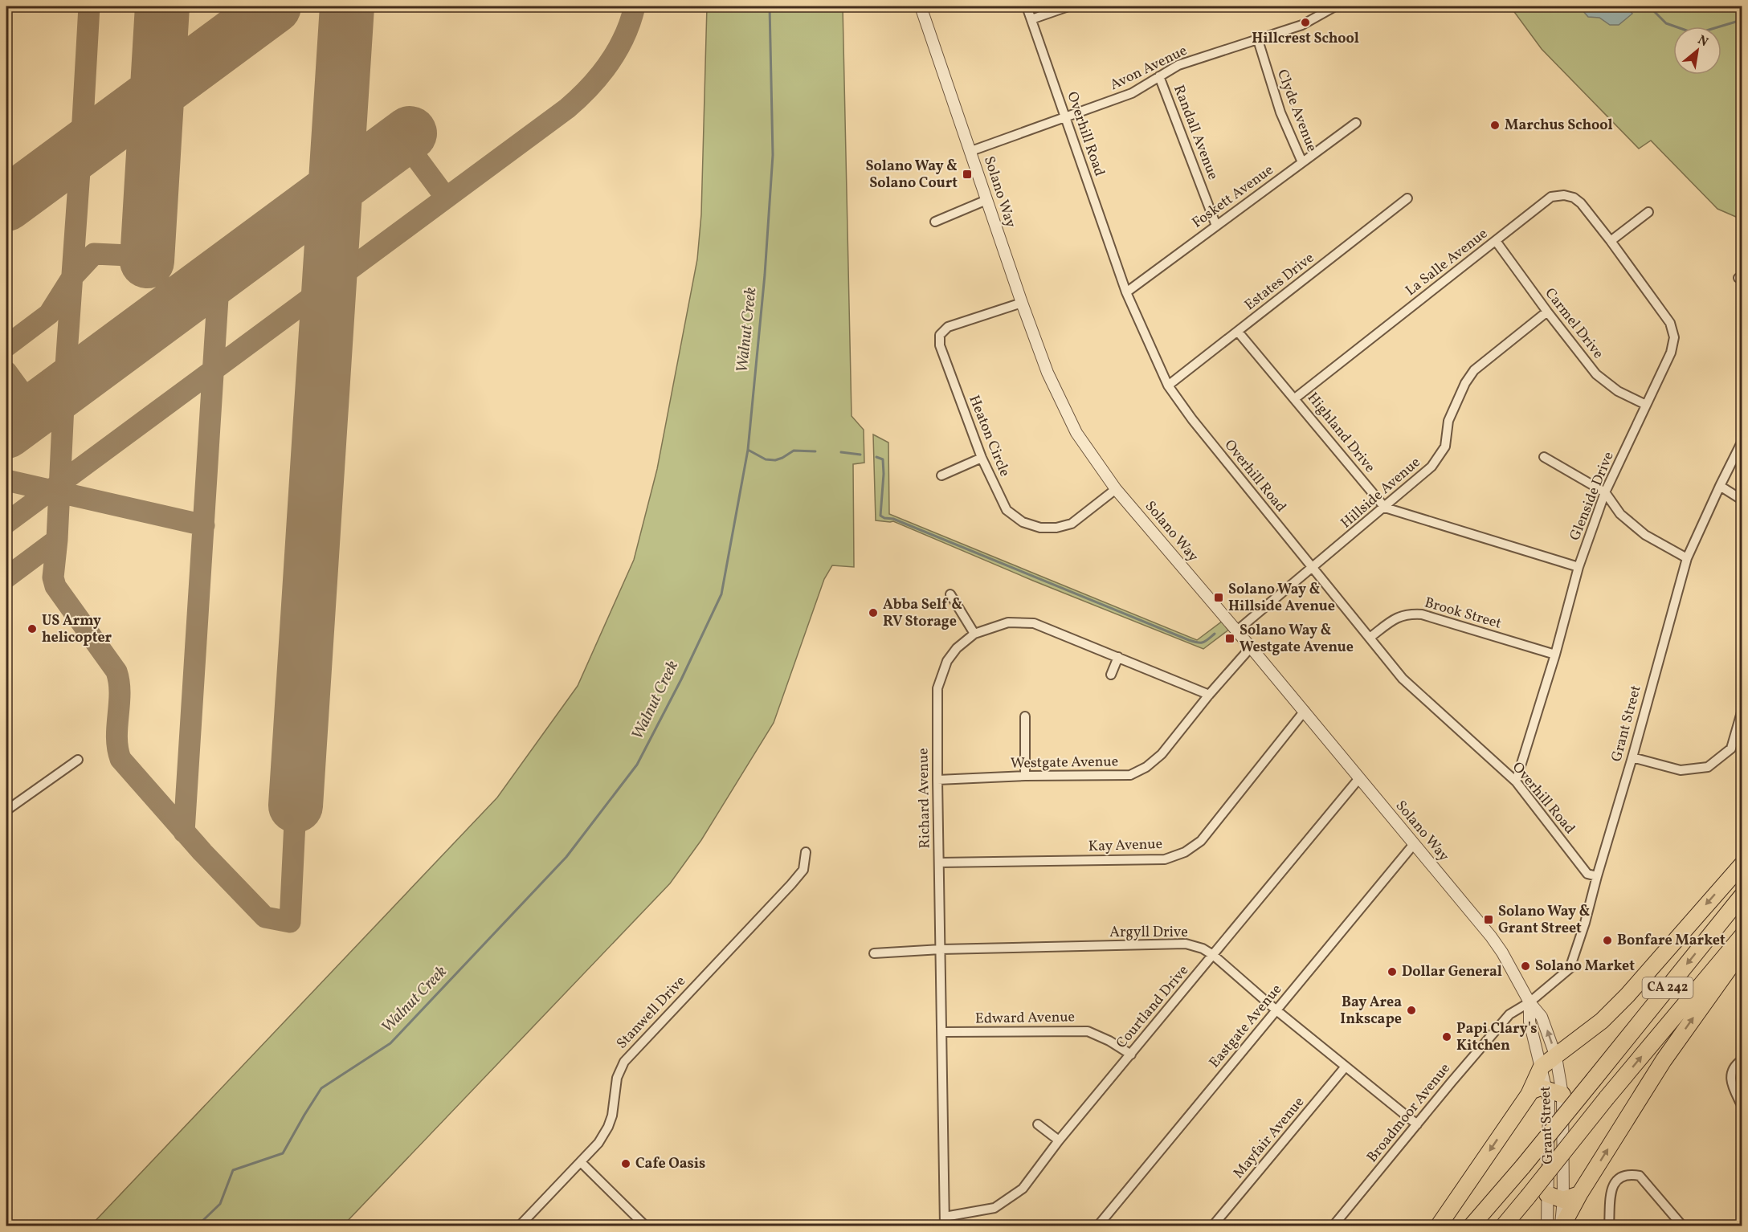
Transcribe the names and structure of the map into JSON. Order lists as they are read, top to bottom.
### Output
{
  "streets": {
    "highway": ["CA 242"],
    "street": [
      "Avon Avenue",
      "Clyde Avenue",
      "Randall Avenue",
      "Overhill Road",
      "Solano Way",
      "Foskett Avenue",
      "La Salle Avenue",
      "Estates Drive",
      "Carmel Drive",
      "Highland Drive",
      "Heaton Circle",
      "Hillside Avenue",
      "Glenside Drive",
      "Brook Street",
      "Grant Street",
      "Westgate Avenue",
      "Richard Avenue",
      "Kay Avenue",
      "Argyll Drive",
      "Courtland Drive",
      "Stanwell Drive",
      "Edward Avenue",
      "Eastgate Avenue",
      "Broadmoor Avenue",
      "Mayfair Avenue"
    ]
  },
  "crossings": [
    ["Avon Avenue", "Clyde Avenue"],
    ["Avon Avenue", "Randall Avenue"],
    ["Avon Avenue", "Overhill Road"],
    ["Avon Avenue", "Solano Way"],
    ["Clyde Avenue", "Foskett Avenue"],
    ["Randall Avenue", "Foskett Avenue"],
    ["Overhill Road", "Foskett Avenue"],
    ["Overhill Road", "Estates Drive"],
    ["Overhill Road", "Hillside Avenue"],
    ["Overhill Road", "Glenside Drive"],
    ["Overhill Road", "Brook Street"],
    ["Overhill Road", "Grant Street"],
    ["Solano Way", "Heaton Circle"],
    ["Solano Way", "Hillside Avenue"],
    ["Solano Way", "Grant Street"],
    ["Solano Way", "Westgate Avenue"],
    ["Solano Way", "Kay Avenue"],
    ["Solano Way", "Courtland Drive"],
    ["Solano Way", "Eastgate Avenue"],
    ["Solano Way", "Broadmoor Avenue"],
    ["La Salle Avenue", "Carmel Drive"],
    ["La Salle Avenue", "Highland Drive"],
    ["La Salle Avenue", "Glenside Drive"],
    ["Estates Drive", "Highland Drive"],
    ["Carmel Drive", "Hillside Avenue"],
    ["Carmel Drive", "Glenside Drive"],
    ["Highland Drive", "Hillside Avenue"],
    ["Glenside Drive", "Brook Street"],
    ["Grant Street", "Broadmoor Avenue"],
    ["Westgate Avenue", "Richard Avenue"],
    ["Richard Avenue", "Kay Avenue"],
    ["Richard Avenue", "Argyll Drive"],
    ["Richard Avenue", "Courtland Drive"],
    ["Richard Avenue", "Edward Avenue"],
    ["Argyll Drive", "Courtland Drive"],
    ["Argyll Drive", "Eastgate Avenue"],
    ["Argyll Drive", "Broadmoor Avenue"],
    ["Argyll Drive", "Mayfair Avenue"],
    ["Courtland Drive", "Edward Avenue"]
  ],
  "water": ["Walnut Creek"],
  "places": {
    "other": [
      "Hillcrest School",
      "Marchus School",
      "Abba Self & RV Storage",
      "US Army helicopter",
      "Bonfare Market",
      "Solano Market",
      "Dollar General",
      "Bay Area Inkscape",
      "Papi Clary's Kitchen",
      "Cafe Oasis"
    ],
    "transit": [
      "Solano Way & Solano Court",
      "Solano Way & Hillside Avenue",
      "Solano Way & Westgate Avenue",
      "Solano Way & Grant Street"
    ]
  },
  "north": "top right"
}
